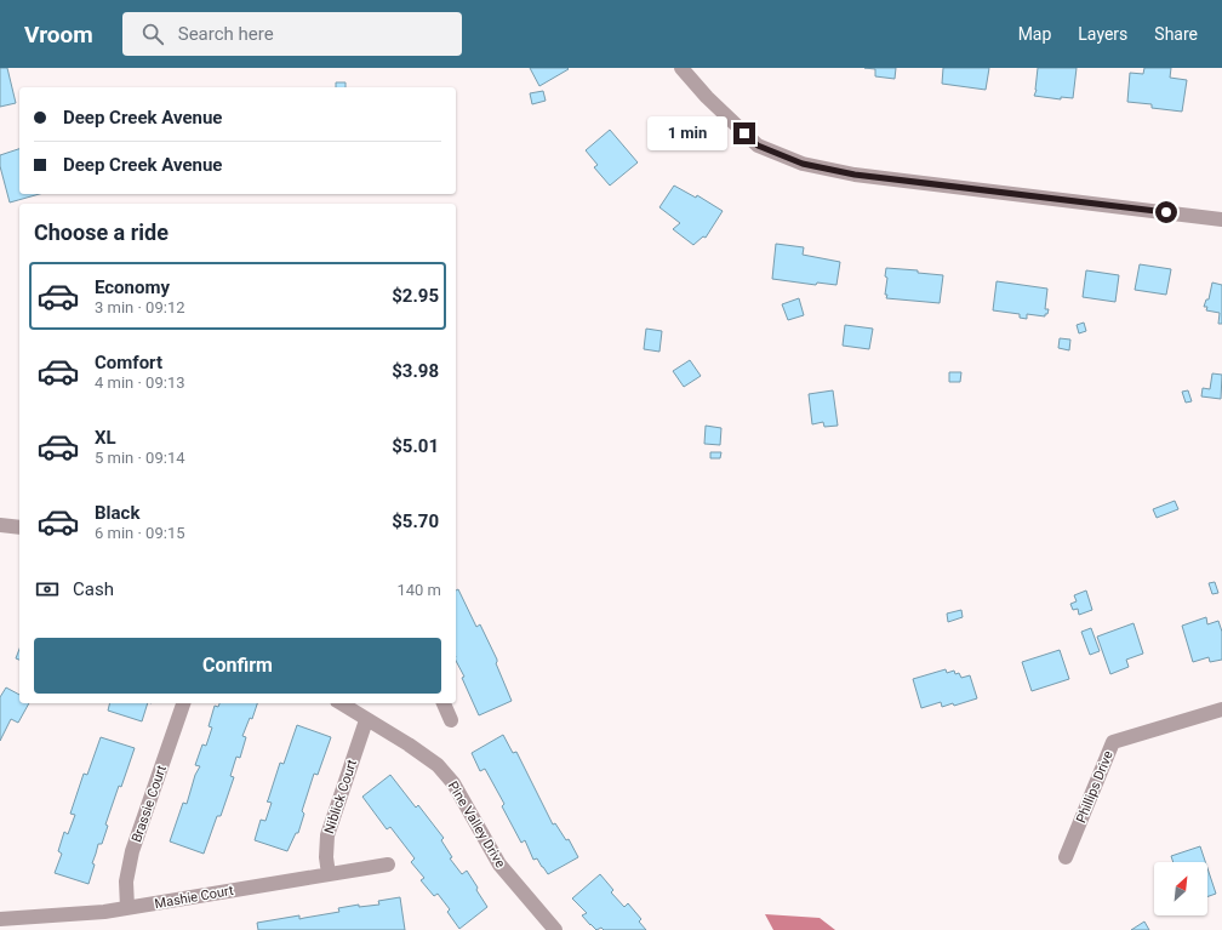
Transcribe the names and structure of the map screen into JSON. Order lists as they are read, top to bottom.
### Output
{
  "streets": {
    "street": [
      "Phillips Drive",
      "Niblick Court",
      "Brassie Court",
      "Pine Valley Drive",
      "Mashie Court"
    ]
  },
  "crossings": [
    ["Niblick Court", "Pine Valley Drive"],
    ["Niblick Court", "Mashie Court"],
    ["Brassie Court", "Mashie Court"]
  ],
  "north": "top right",
  "page": {
    "header": "Vroom",
    "search": "Search here",
    "nav": ["Map", "Layers", "Share"],
    "banner": ["Deep Creek Avenue", "Deep Creek Avenue"],
    "bubble": "1 min",
    "heading": "Choose a ride",
    "list": [
      {
        "name": "Economy",
        "note": "3 min · 09:12",
        "value": "$2.95"
      },
      {
        "name": "Comfort",
        "note": "4 min · 09:13",
        "value": "$3.98"
      },
      {
        "name": "XL",
        "note": "5 min · 09:14",
        "value": "$5.01"
      },
      {
        "name": "Black",
        "note": "6 min · 09:15",
        "value": "$5.70"
      }
    ],
    "pay": ["Cash", "140 m"],
    "buttons": "Confirm"
  }
}
